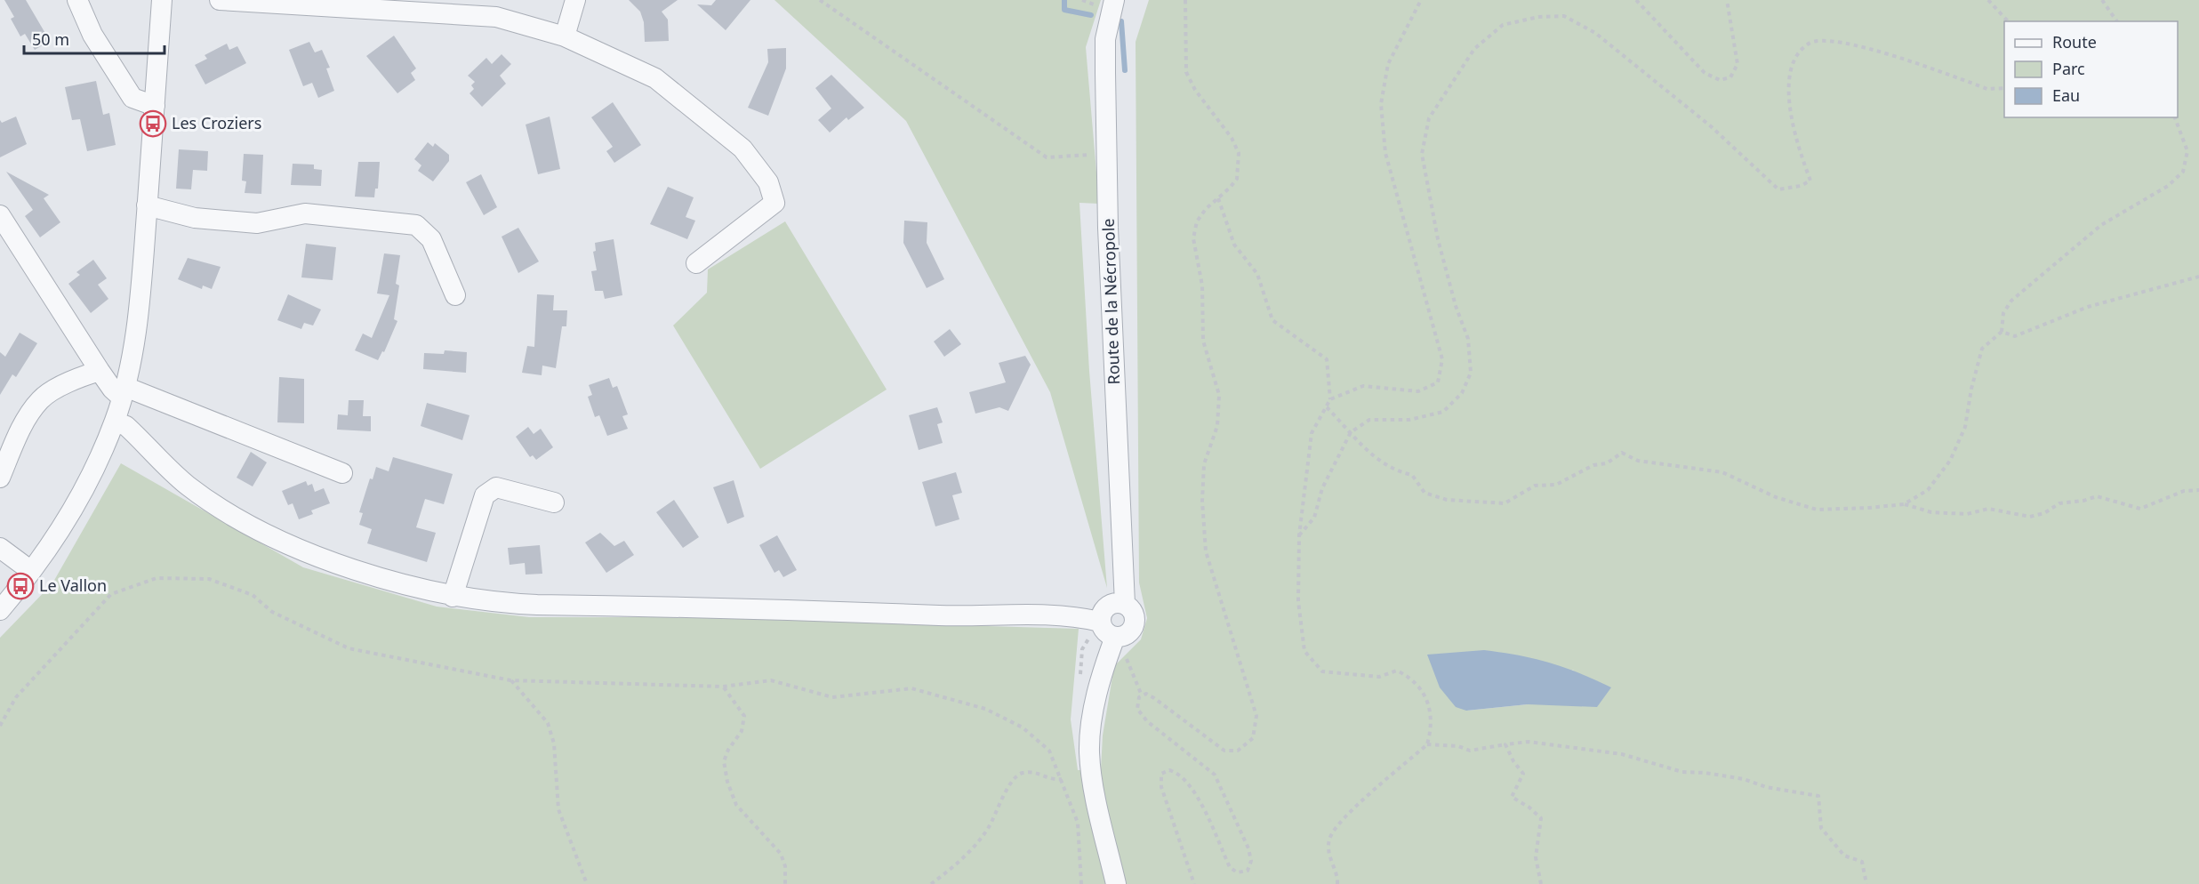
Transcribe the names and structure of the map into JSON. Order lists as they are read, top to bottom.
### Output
{
  "streets": {
    "street": ["Route de la Nécropole"]
  },
  "places": {
    "bus stop": ["Les Croziers", "Le Vallon"]
  },
  "legend": ["Route", "Parc", "Eau"],
  "scale_bar": "50 m"
}
